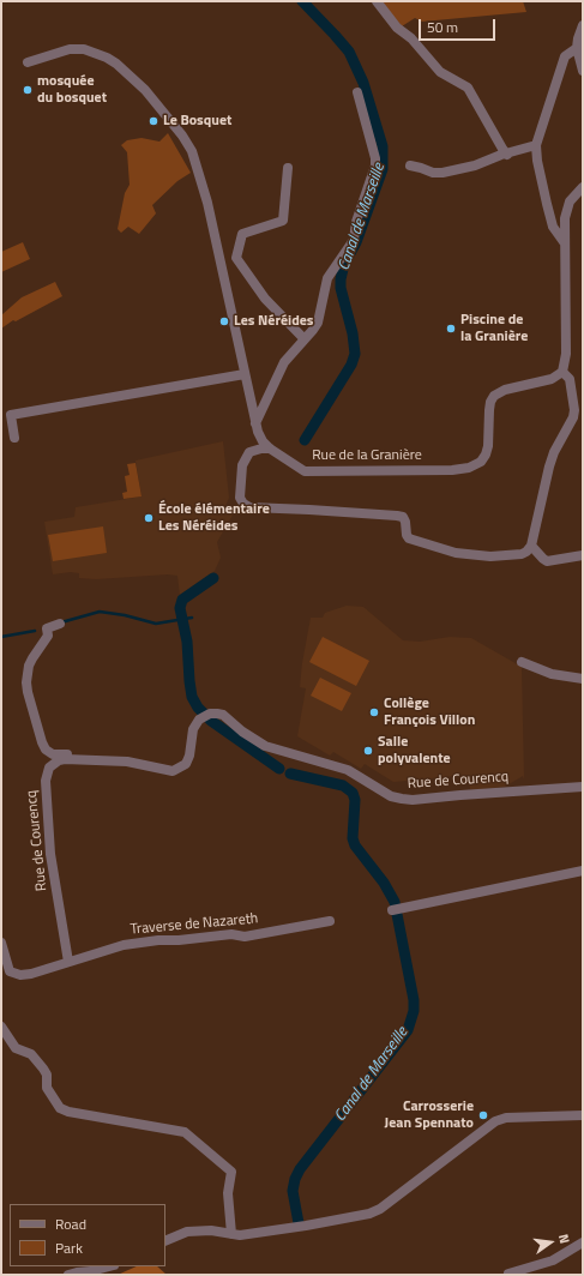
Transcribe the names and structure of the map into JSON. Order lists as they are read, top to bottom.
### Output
{
  "streets": {
    "street": ["Rue de la Granière", "Rue de Courencq", "Traverse de Nazareth"]
  },
  "crossings": [
    ["Rue de Courencq", "Traverse de Nazareth"]
  ],
  "water": ["Canal de Marseille"],
  "places": [
    "mosquée du bosquet",
    "Le Bosquet",
    "Les Néréides",
    "Piscine de la Granière",
    "École élémentaire Les Néréides",
    "Collège François Villon",
    "Salle polyvalente",
    "Carrosserie Jean Spennato"
  ],
  "legend": ["Road", "Park"],
  "scale_bar": "50 m",
  "north": "right"
}
